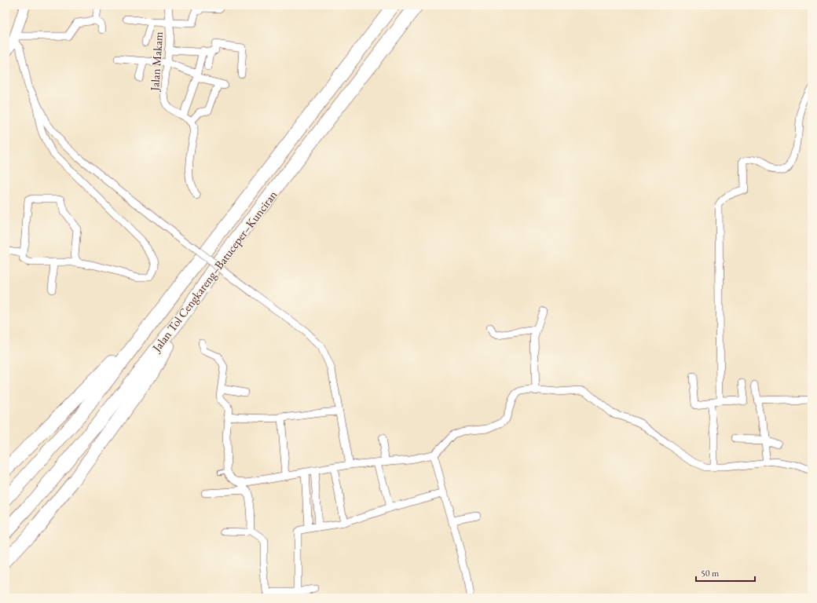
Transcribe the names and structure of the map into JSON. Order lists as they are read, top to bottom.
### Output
{
  "streets": {
    "highway": ["Jalan Tol Cengkareng–Batuceper–Kunciran"],
    "street": ["Jalan Makam"]
  },
  "scale_bar": "50 m"
}
